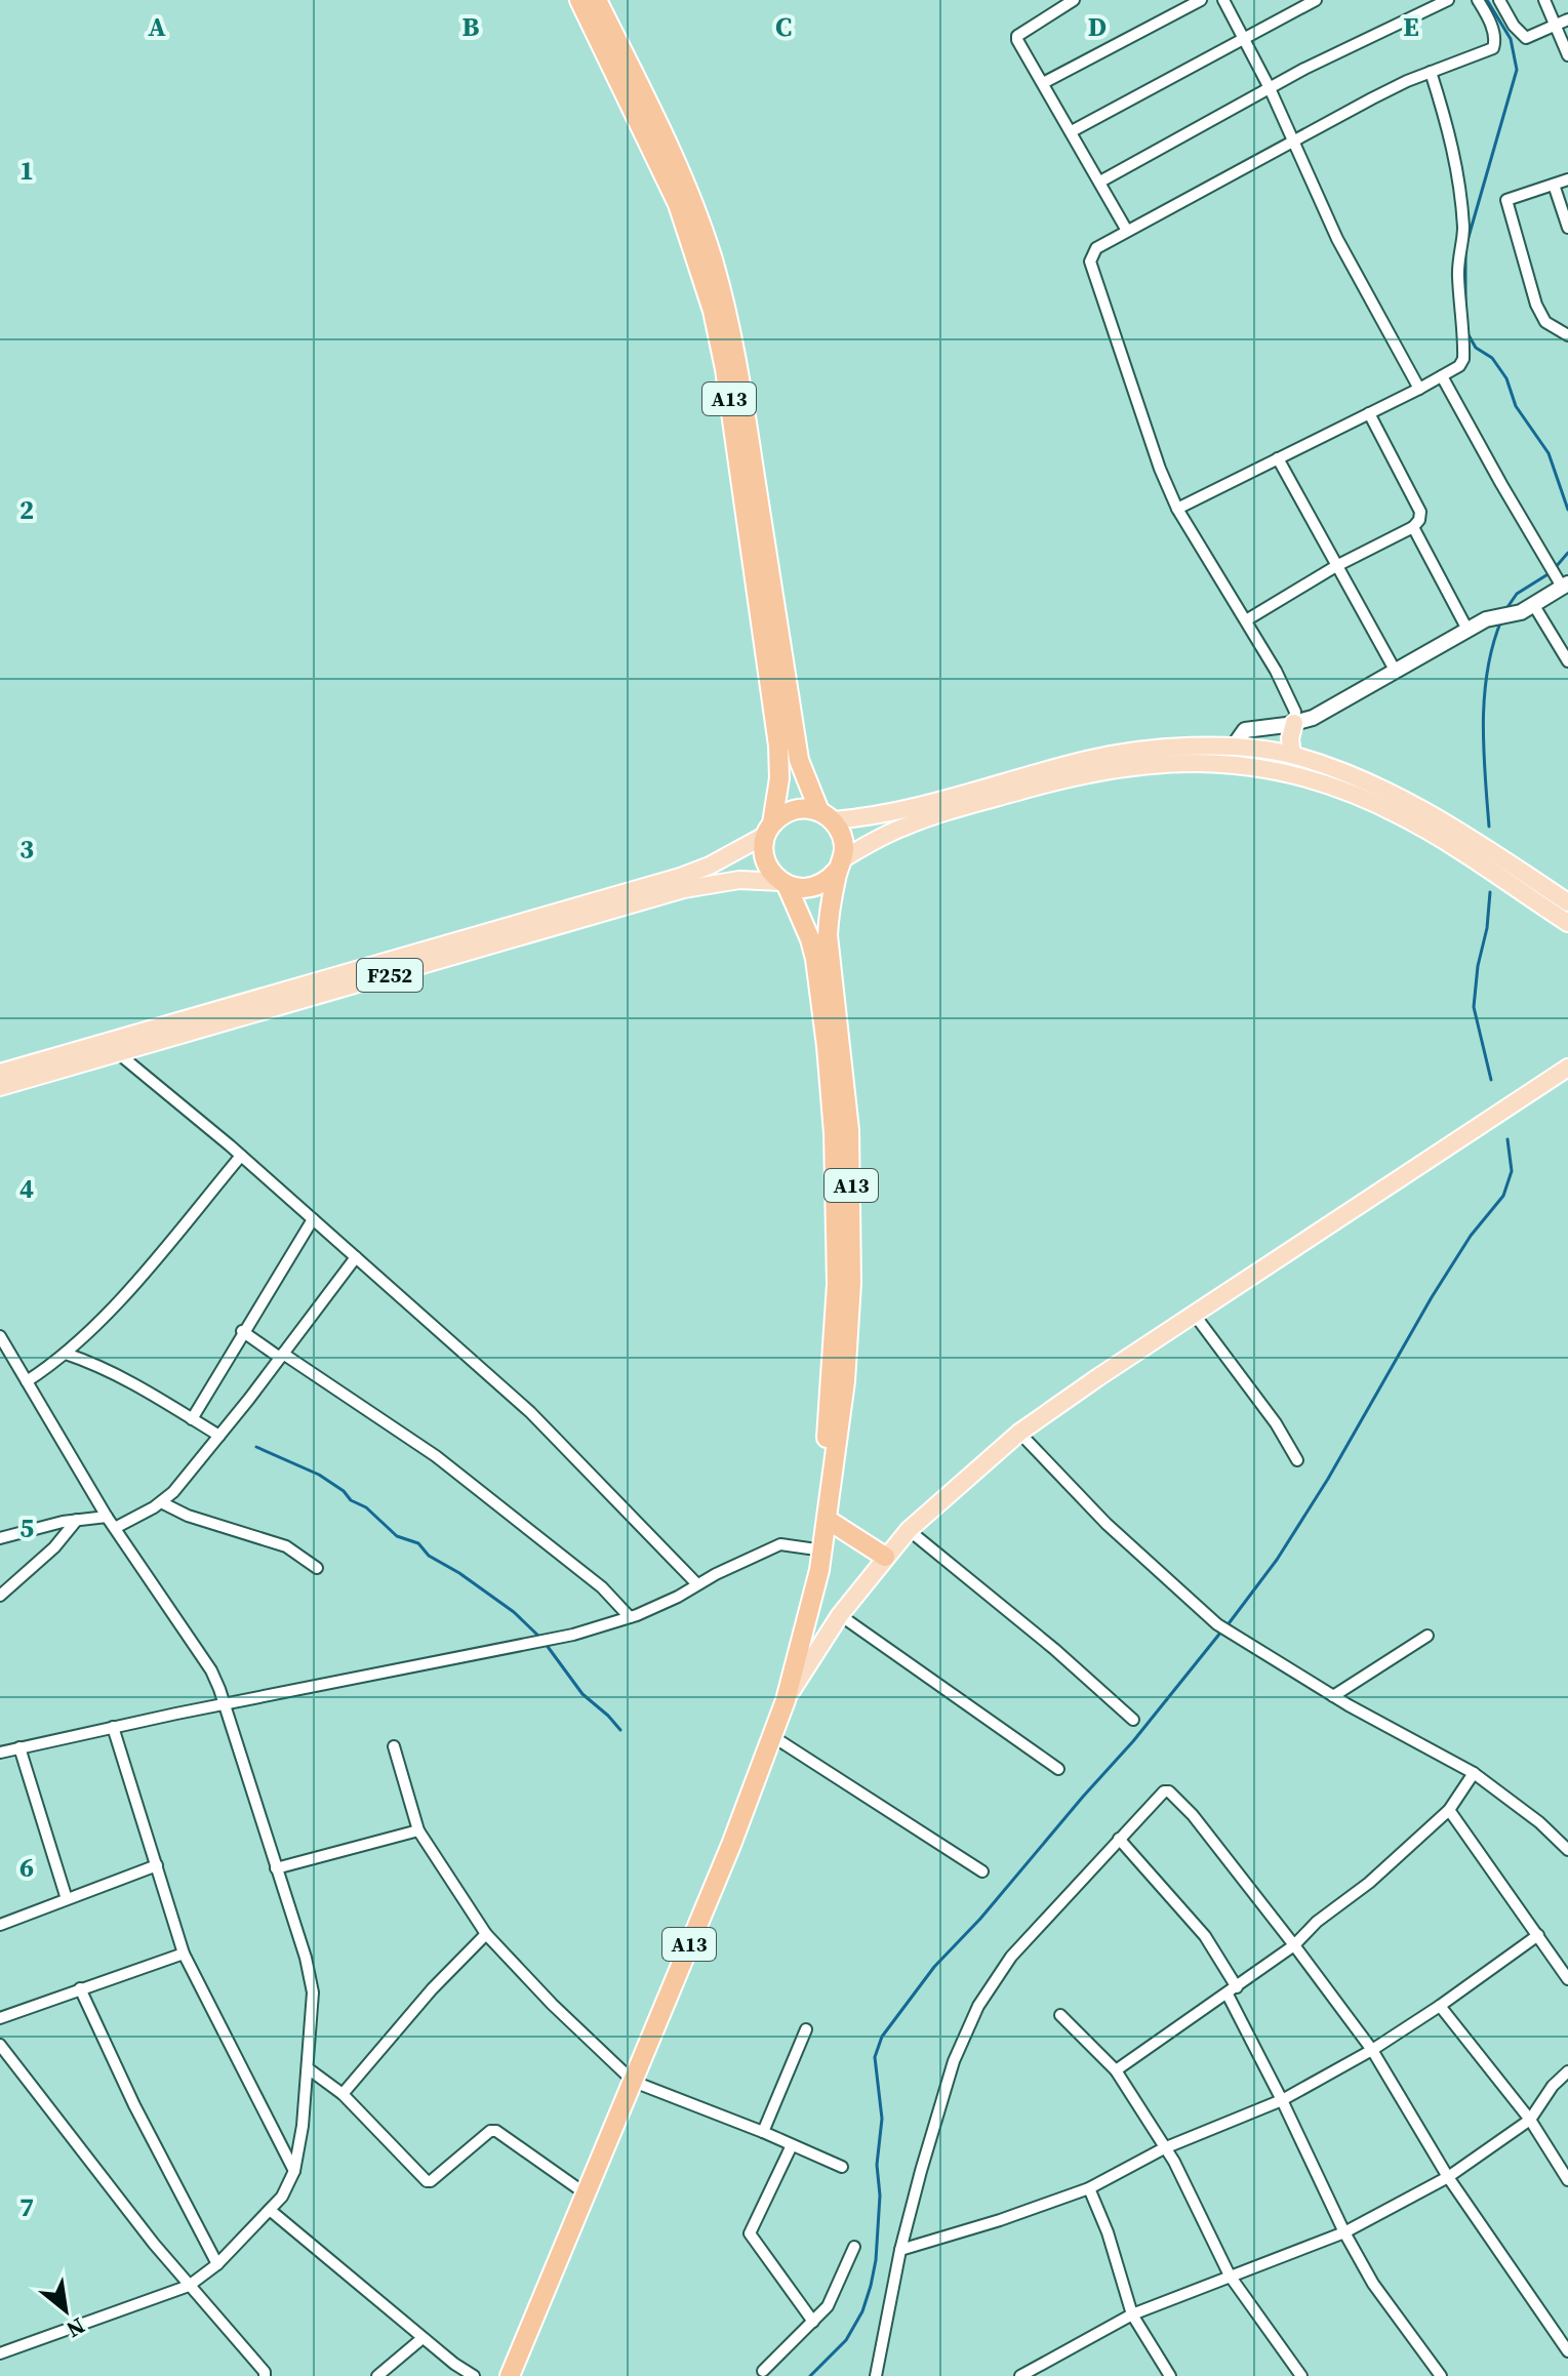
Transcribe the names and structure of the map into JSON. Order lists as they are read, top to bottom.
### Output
{
  "streets": {
    "highway": ["A13"],
    "main road": ["F252"]
  },
  "crossings": [
    ["A13", "F252"]
  ],
  "north": "bottom right",
  "grid": {
    "columns": [
      "A",
      "B",
      "C",
      "D",
      "E"
    ],
    "rows": [
      "1",
      "2",
      "3",
      "4",
      "5",
      "6",
      "7"
    ]
  }
}
